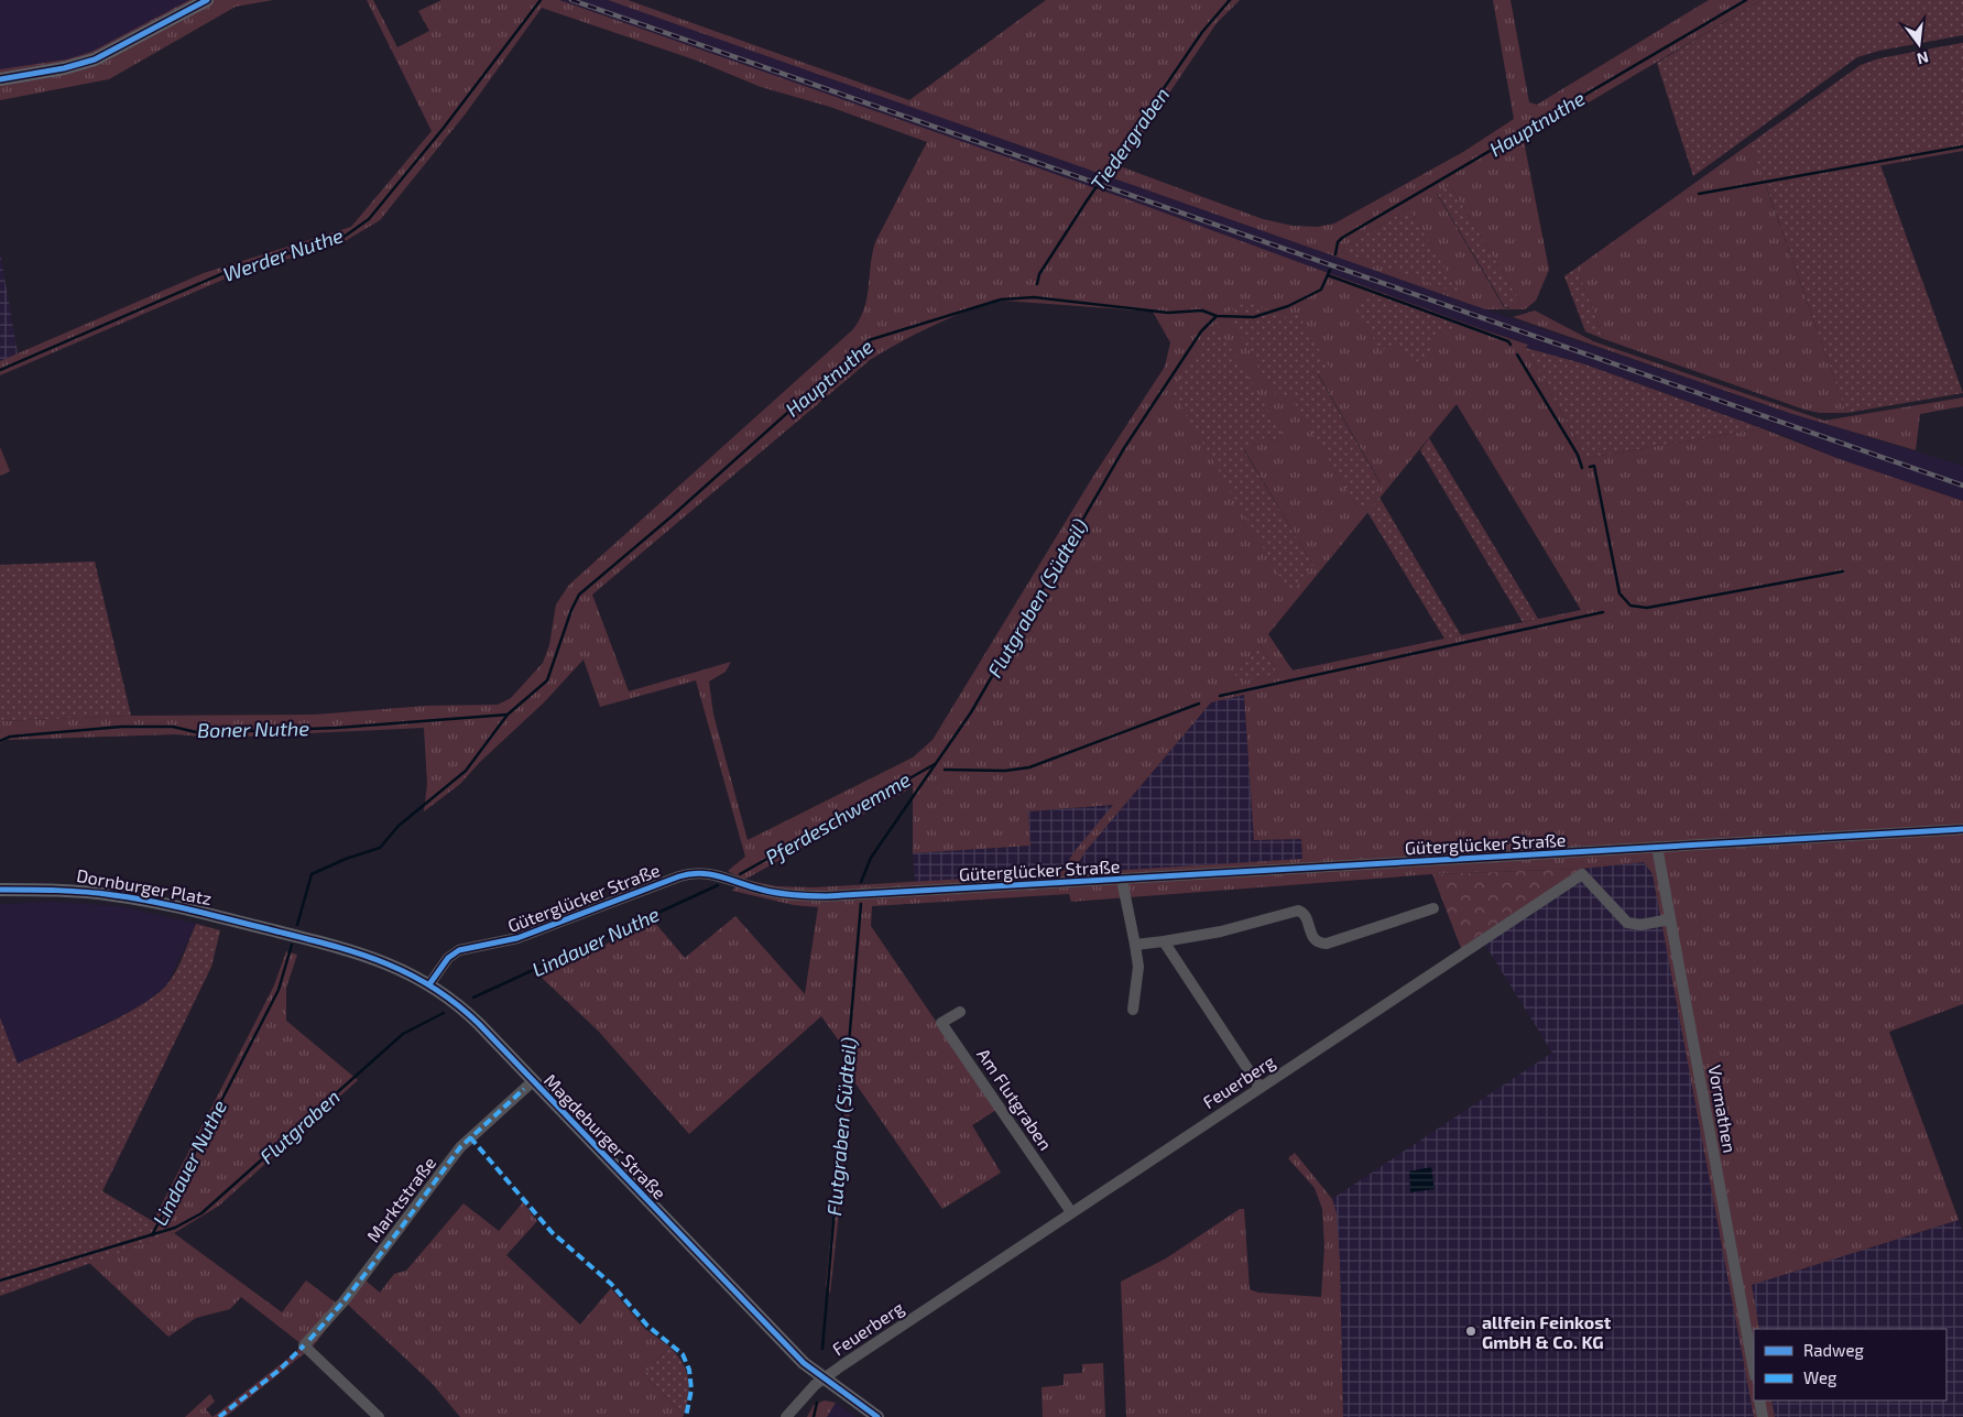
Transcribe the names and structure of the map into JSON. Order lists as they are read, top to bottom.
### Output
{
  "streets": {
    "main road": ["Dornburger Platz", "Magdeburger Straße"],
    "street": [
      "Güterglücker Straße",
      "Feuerberg",
      "Am Flutgraben",
      "Vormathen",
      "Marktstraße"
    ]
  },
  "crossings": [
    ["Güterglücker Straße", "Vormathen"],
    ["Güterglücker Straße", "Magdeburger Straße"],
    ["Dornburger Platz", "Magdeburger Straße"],
    ["Feuerberg", "Am Flutgraben"],
    ["Feuerberg", "Vormathen"],
    ["Feuerberg", "Magdeburger Straße"],
    ["Magdeburger Straße", "Marktstraße"]
  ],
  "water": [
    "Hauptnuthe",
    "Tiedergraben",
    "Werder Nuthe",
    "Flutgraben (Südteil)",
    "Boner Nuthe",
    "Pferdeschwemme",
    "Lindauer Nuthe",
    "Flutgraben"
  ],
  "places": ["allfein Feinkost GmbH & Co. KG"],
  "legend": ["Radweg", "Weg"],
  "north": "bottom"
}
